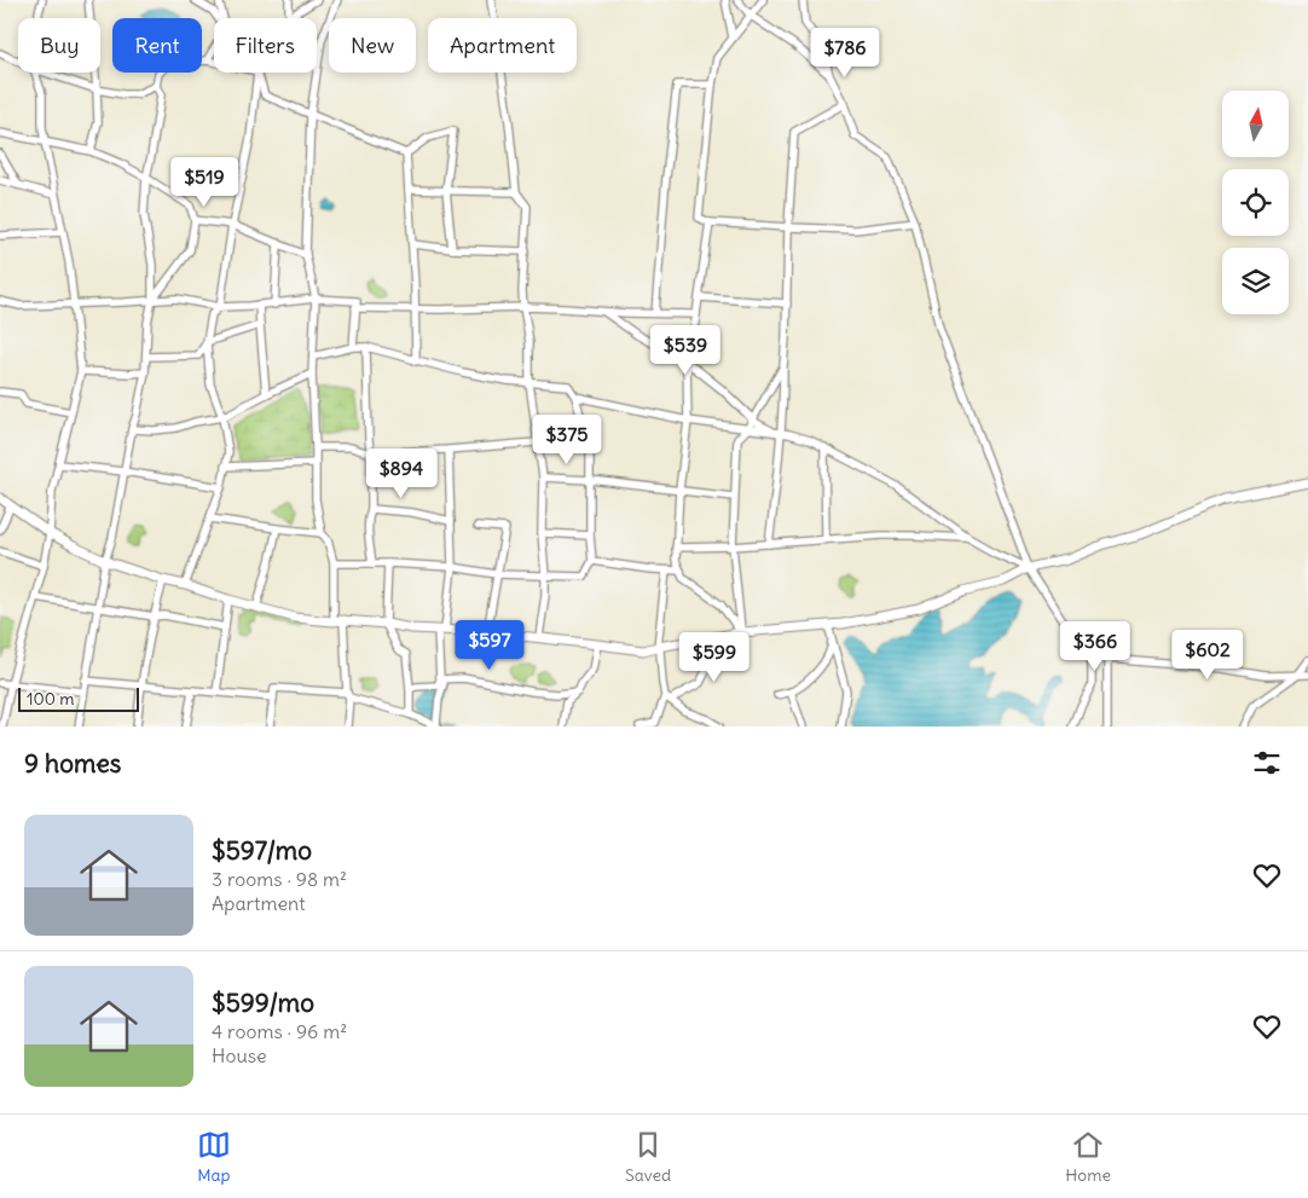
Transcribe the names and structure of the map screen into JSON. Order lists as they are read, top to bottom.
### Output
{
  "scale_bar": "100 m",
  "north": "top",
  "page": {
    "chip": [
      "Buy",
      "Rent",
      "Filters",
      "New",
      "Apartment"
    ],
    "price": [
      "$786",
      "$519",
      "$539",
      "$375",
      "$894",
      "$597",
      "$366",
      "$602",
      "$599"
    ],
    "scale": "100 m",
    "heading": "9 homes",
    "list": [
      {
        "name": "$597/mo",
        "note": "3 rooms · 98 m² · Apartment"
      },
      {
        "name": "$599/mo",
        "note": "4 rooms · 96 m² · House"
      }
    ],
    "tabs": ["Map", "Saved", "Home"]
  }
}
